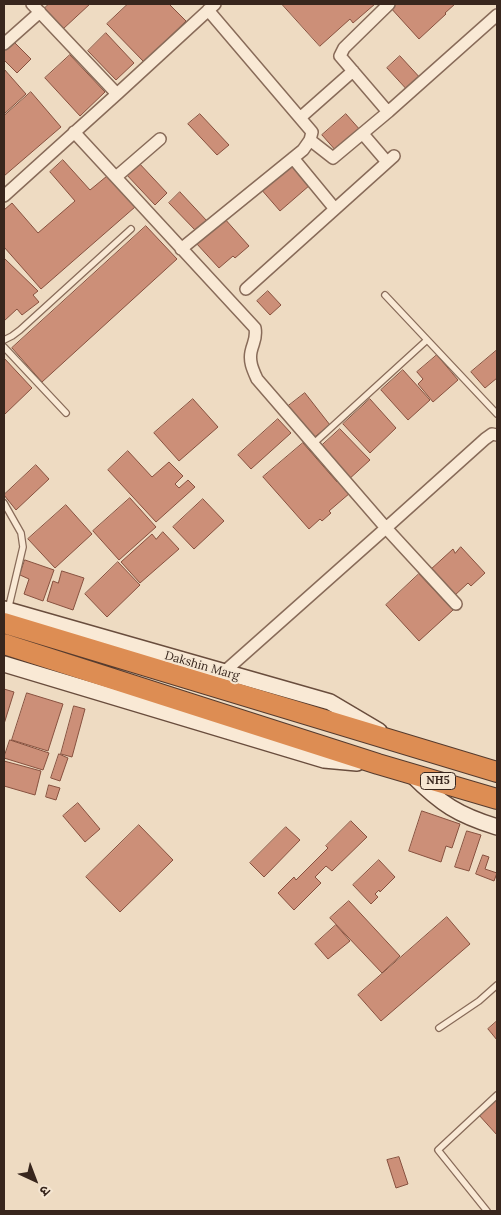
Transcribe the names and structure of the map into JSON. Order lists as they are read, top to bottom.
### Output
{
  "streets": {
    "highway": ["Dakshin Marg", "NH5"]
  },
  "north": "bottom right"
}
